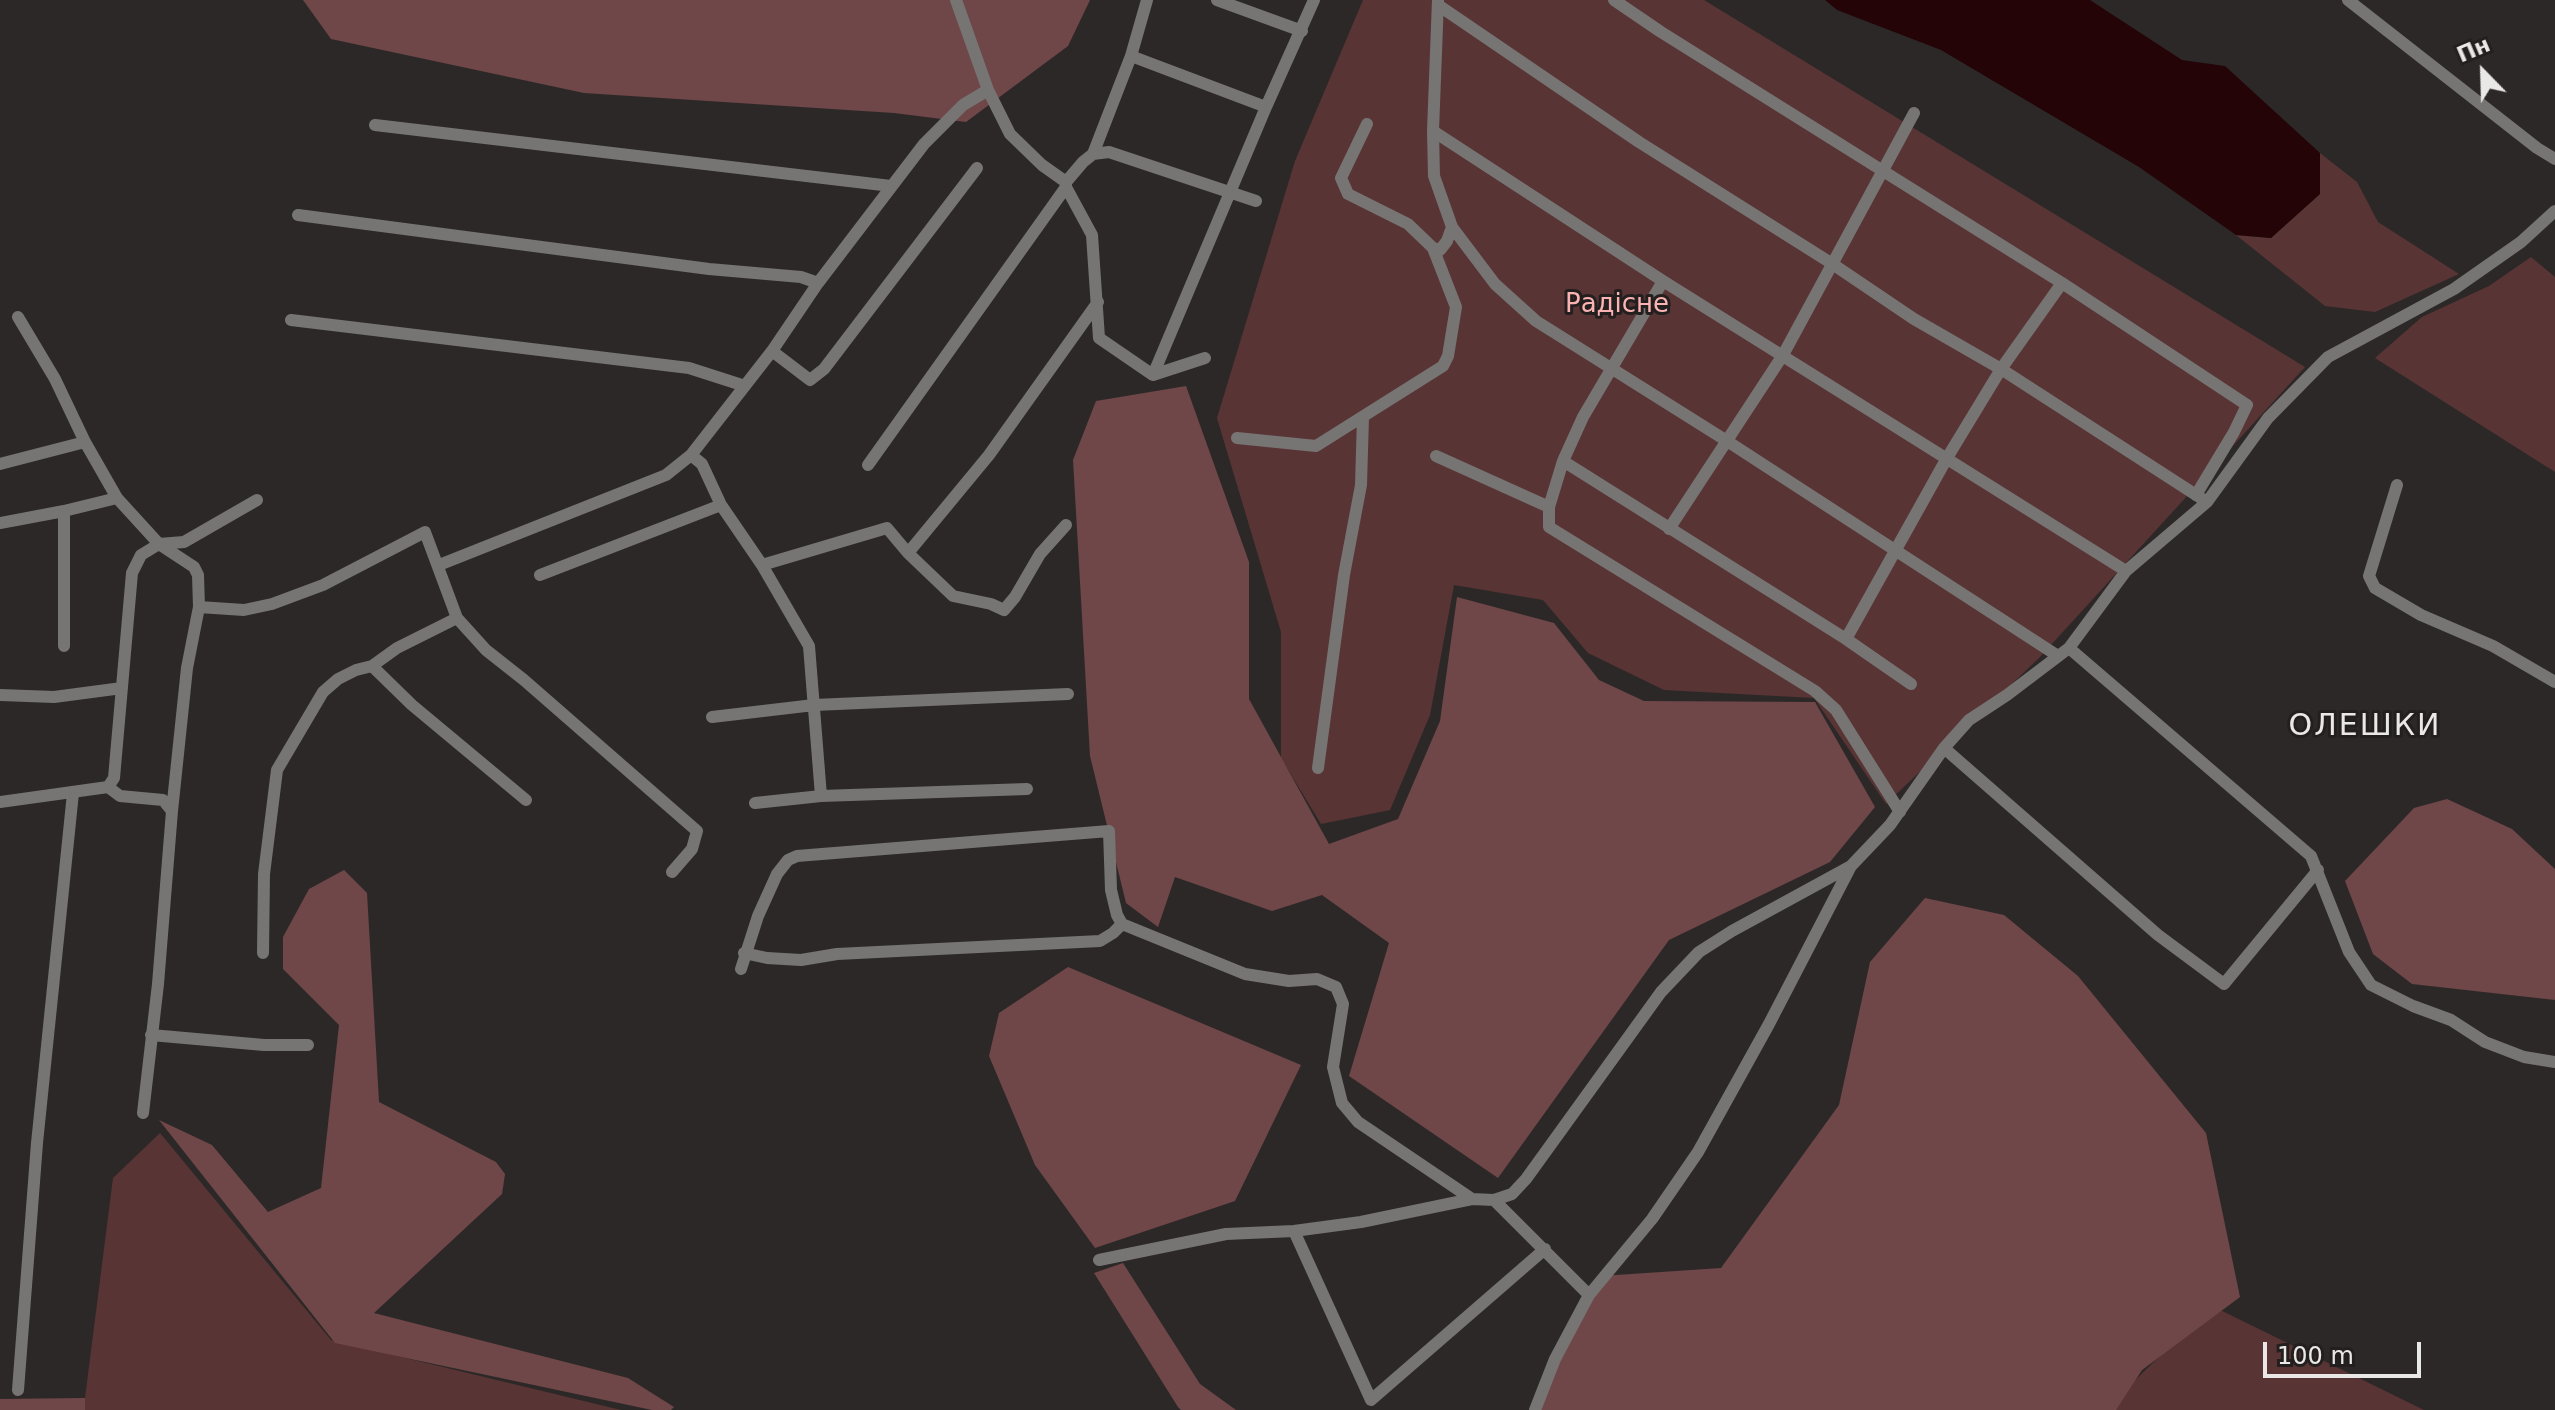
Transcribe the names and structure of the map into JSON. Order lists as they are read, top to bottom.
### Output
{
  "districts": ["ОЛЕШКИ"],
  "parks": ["Радісне"],
  "scale_bar": "100 m",
  "north": "top left"
}
